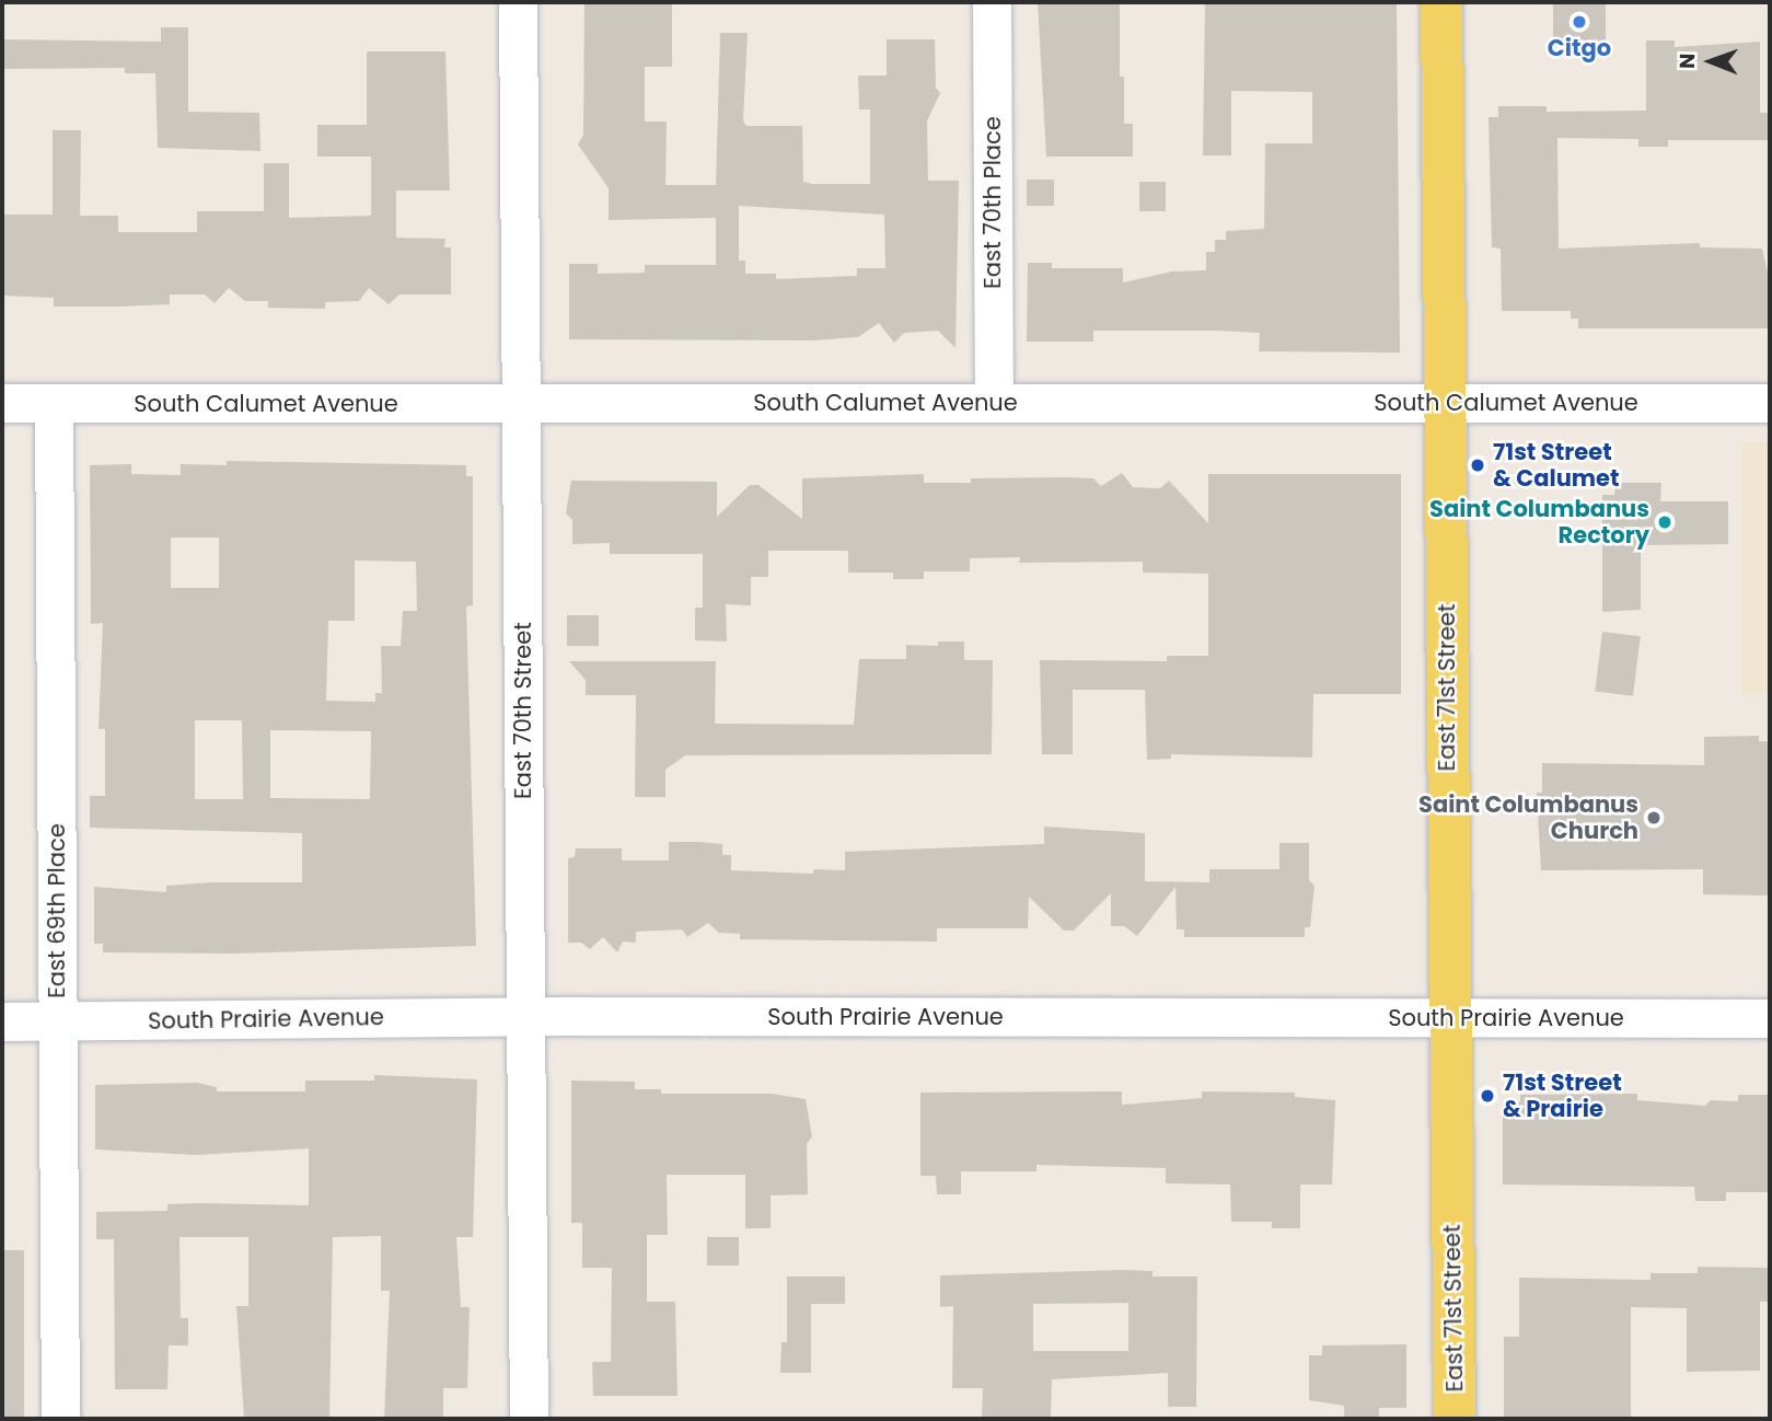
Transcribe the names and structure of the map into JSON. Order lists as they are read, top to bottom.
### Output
{
  "streets": {
    "main road": ["East 71st Street"],
    "street": [
      "East 70th Place",
      "South Calumet Avenue",
      "East 70th Street",
      "East 69th Place",
      "South Prairie Avenue"
    ]
  },
  "crossings": [
    ["East 70th Place", "South Calumet Avenue"],
    ["South Calumet Avenue", "East 71st Street"],
    ["South Calumet Avenue", "East 70th Street"],
    ["South Calumet Avenue", "East 69th Place"],
    ["East 71st Street", "South Prairie Avenue"],
    ["East 70th Street", "South Prairie Avenue"],
    ["East 69th Place", "South Prairie Avenue"]
  ],
  "places": [
    "Citgo",
    "71st Street & Calumet",
    "Saint Columbanus Rectory",
    "Saint Columbanus Church",
    "71st Street & Prairie"
  ],
  "north": "left"
}
